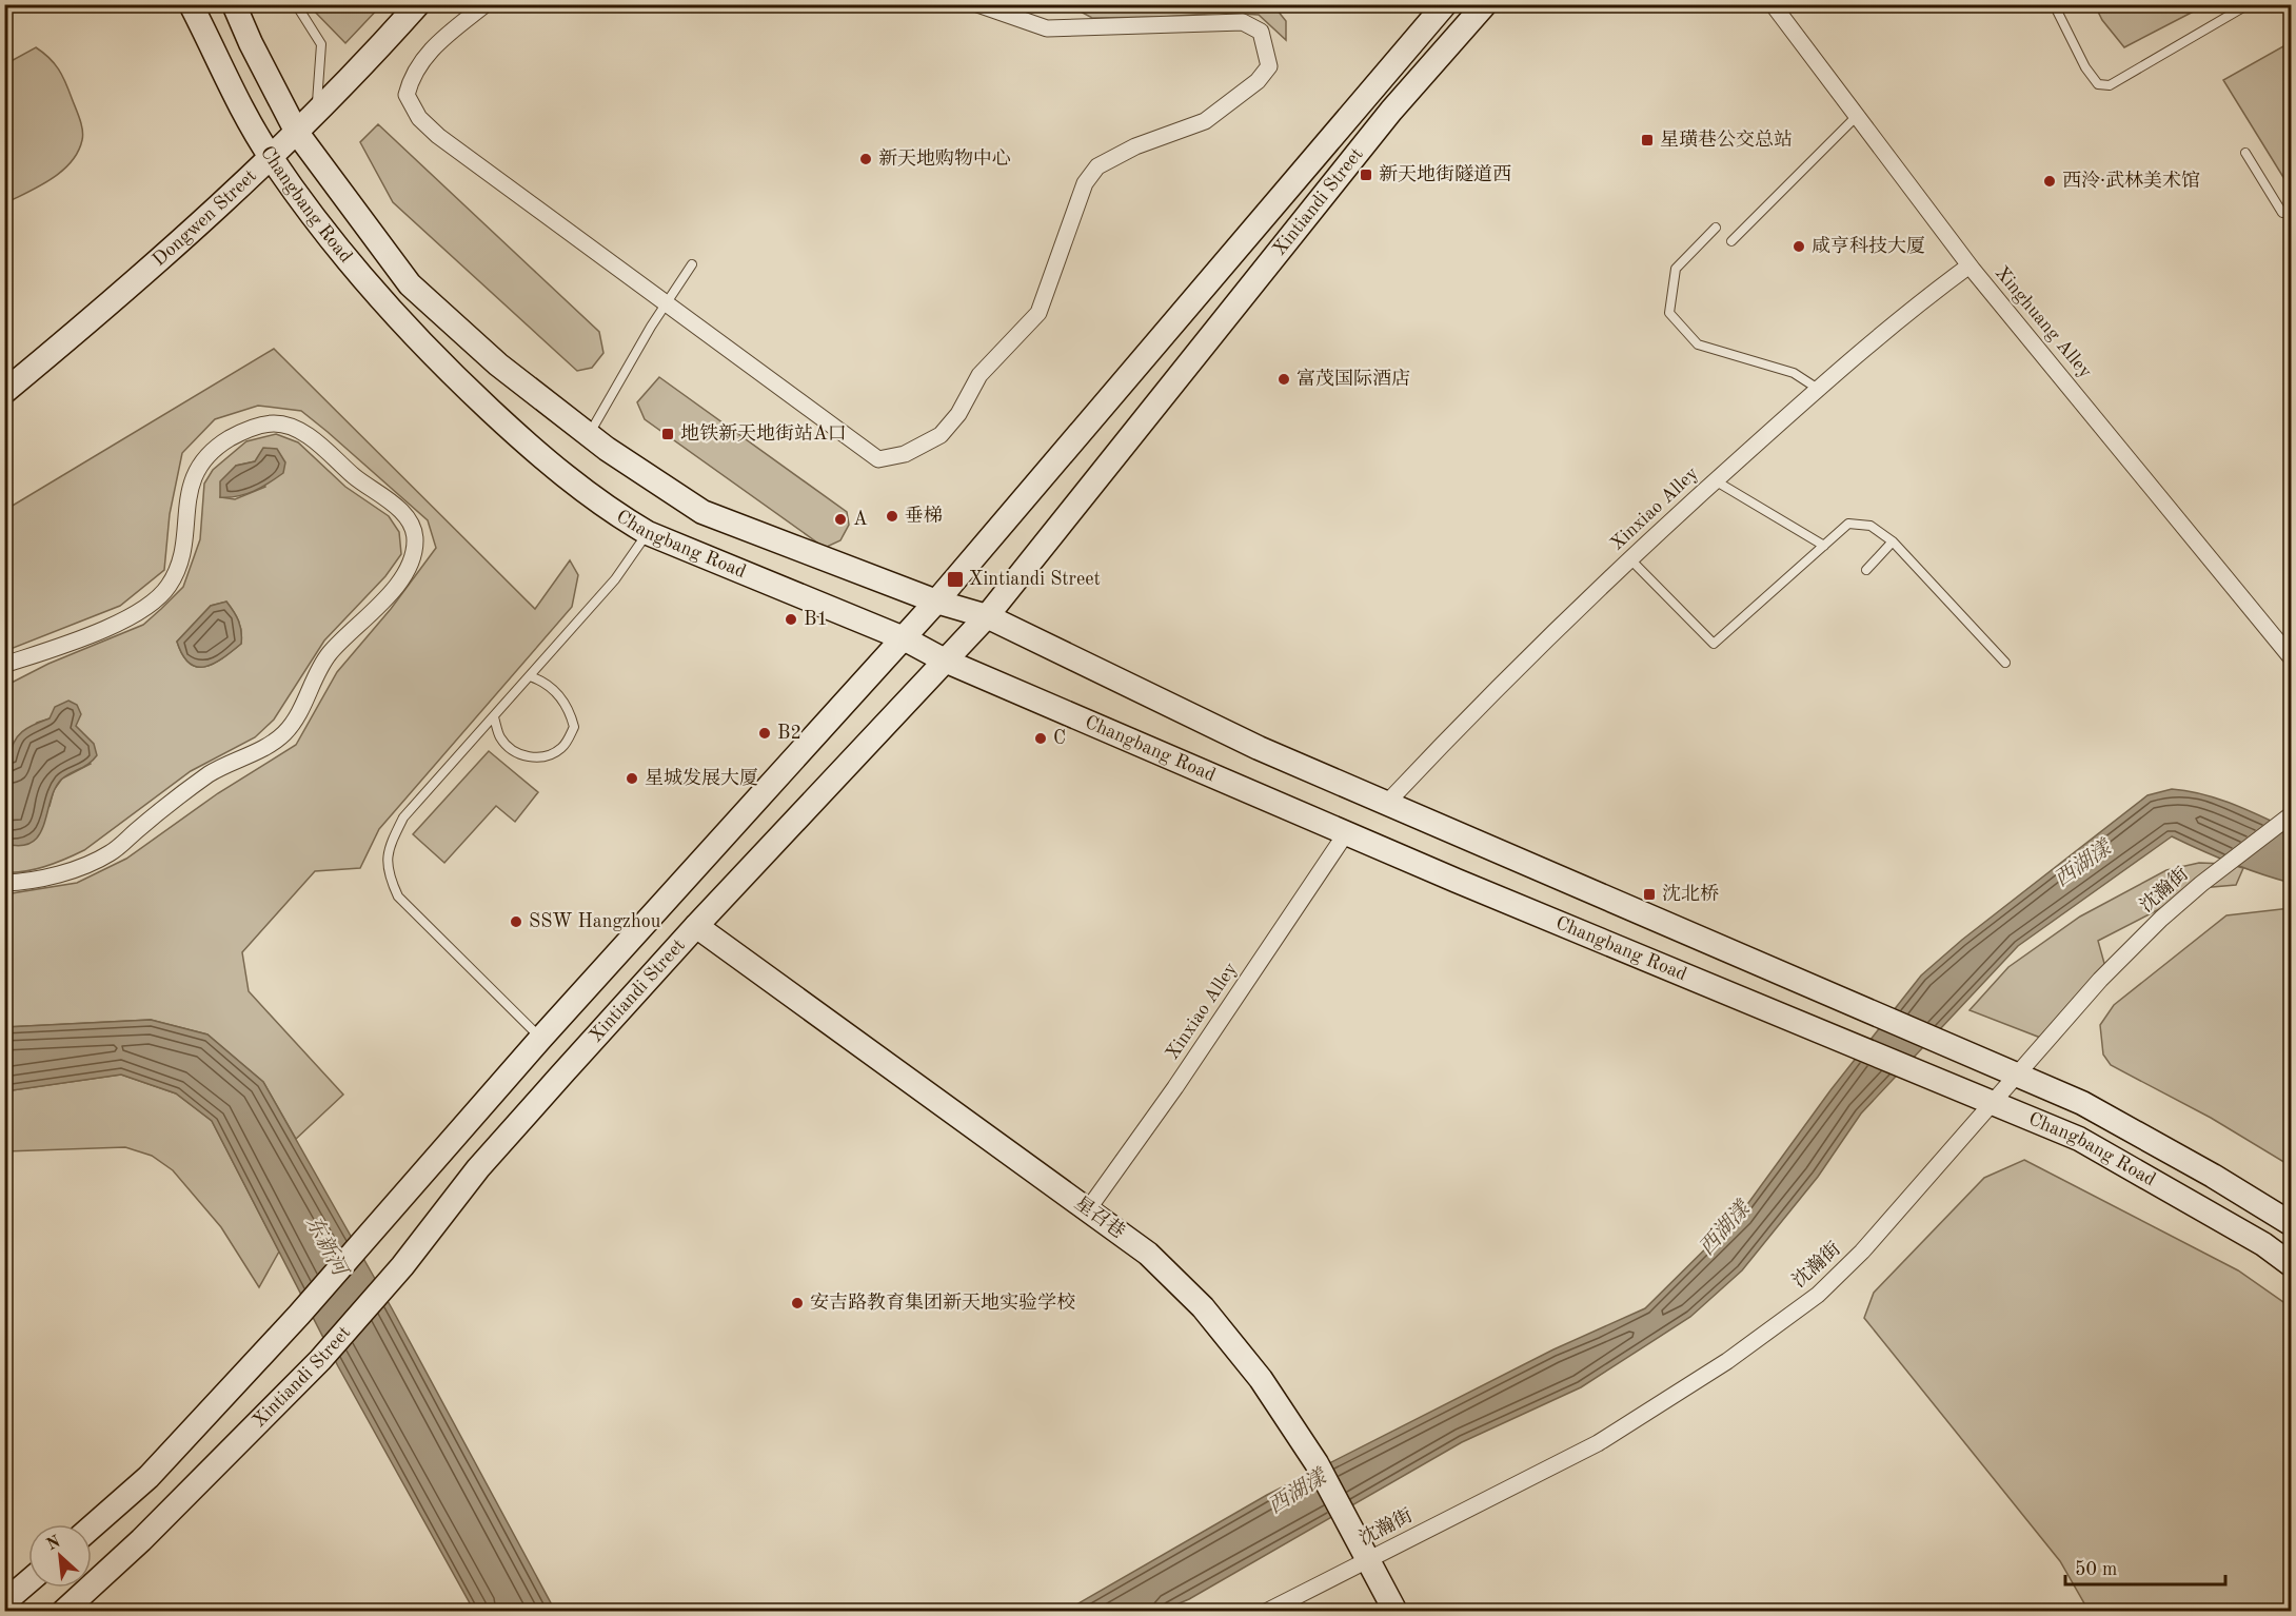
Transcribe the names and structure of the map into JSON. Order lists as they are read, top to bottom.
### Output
{
  "streets": {
    "main road": [
      "Xintiandi Street",
      "Changbang Road",
      "Dongwen Street",
      "星召巷"
    ],
    "street": ["Xinghuang Alley", "Xinxiao Alley", "沈瀚街"]
  },
  "crossings": [
    ["Xintiandi Street", "Changbang Road"],
    ["Xintiandi Street", "星召巷"],
    ["Changbang Road", "Dongwen Street"],
    ["Changbang Road", "Xinxiao Alley"],
    ["Changbang Road", "沈瀚街"],
    ["Xinghuang Alley", "Xinxiao Alley"],
    ["Xinxiao Alley", "星召巷"],
    ["沈瀚街", "星召巷"]
  ],
  "water": ["西湖漾", "东新河"],
  "places": {
    "transit": [
      "星璜巷公交总站",
      "新天地街隧道西",
      "地铁新天地街站A口",
      "Xintiandi Street",
      "沈北桥"
    ],
    "other": [
      "新天地购物中心",
      "西泠·武林美术馆",
      "咸亨科技大厦",
      "富茂国际酒店",
      "垂梯",
      "A",
      "B1",
      "B2",
      "C",
      "星城发展大厦",
      "SSW Hangzhou",
      "安吉路教育集团新天地实验学校"
    ]
  },
  "scale_bar": "50 m",
  "north": "top left"
}
